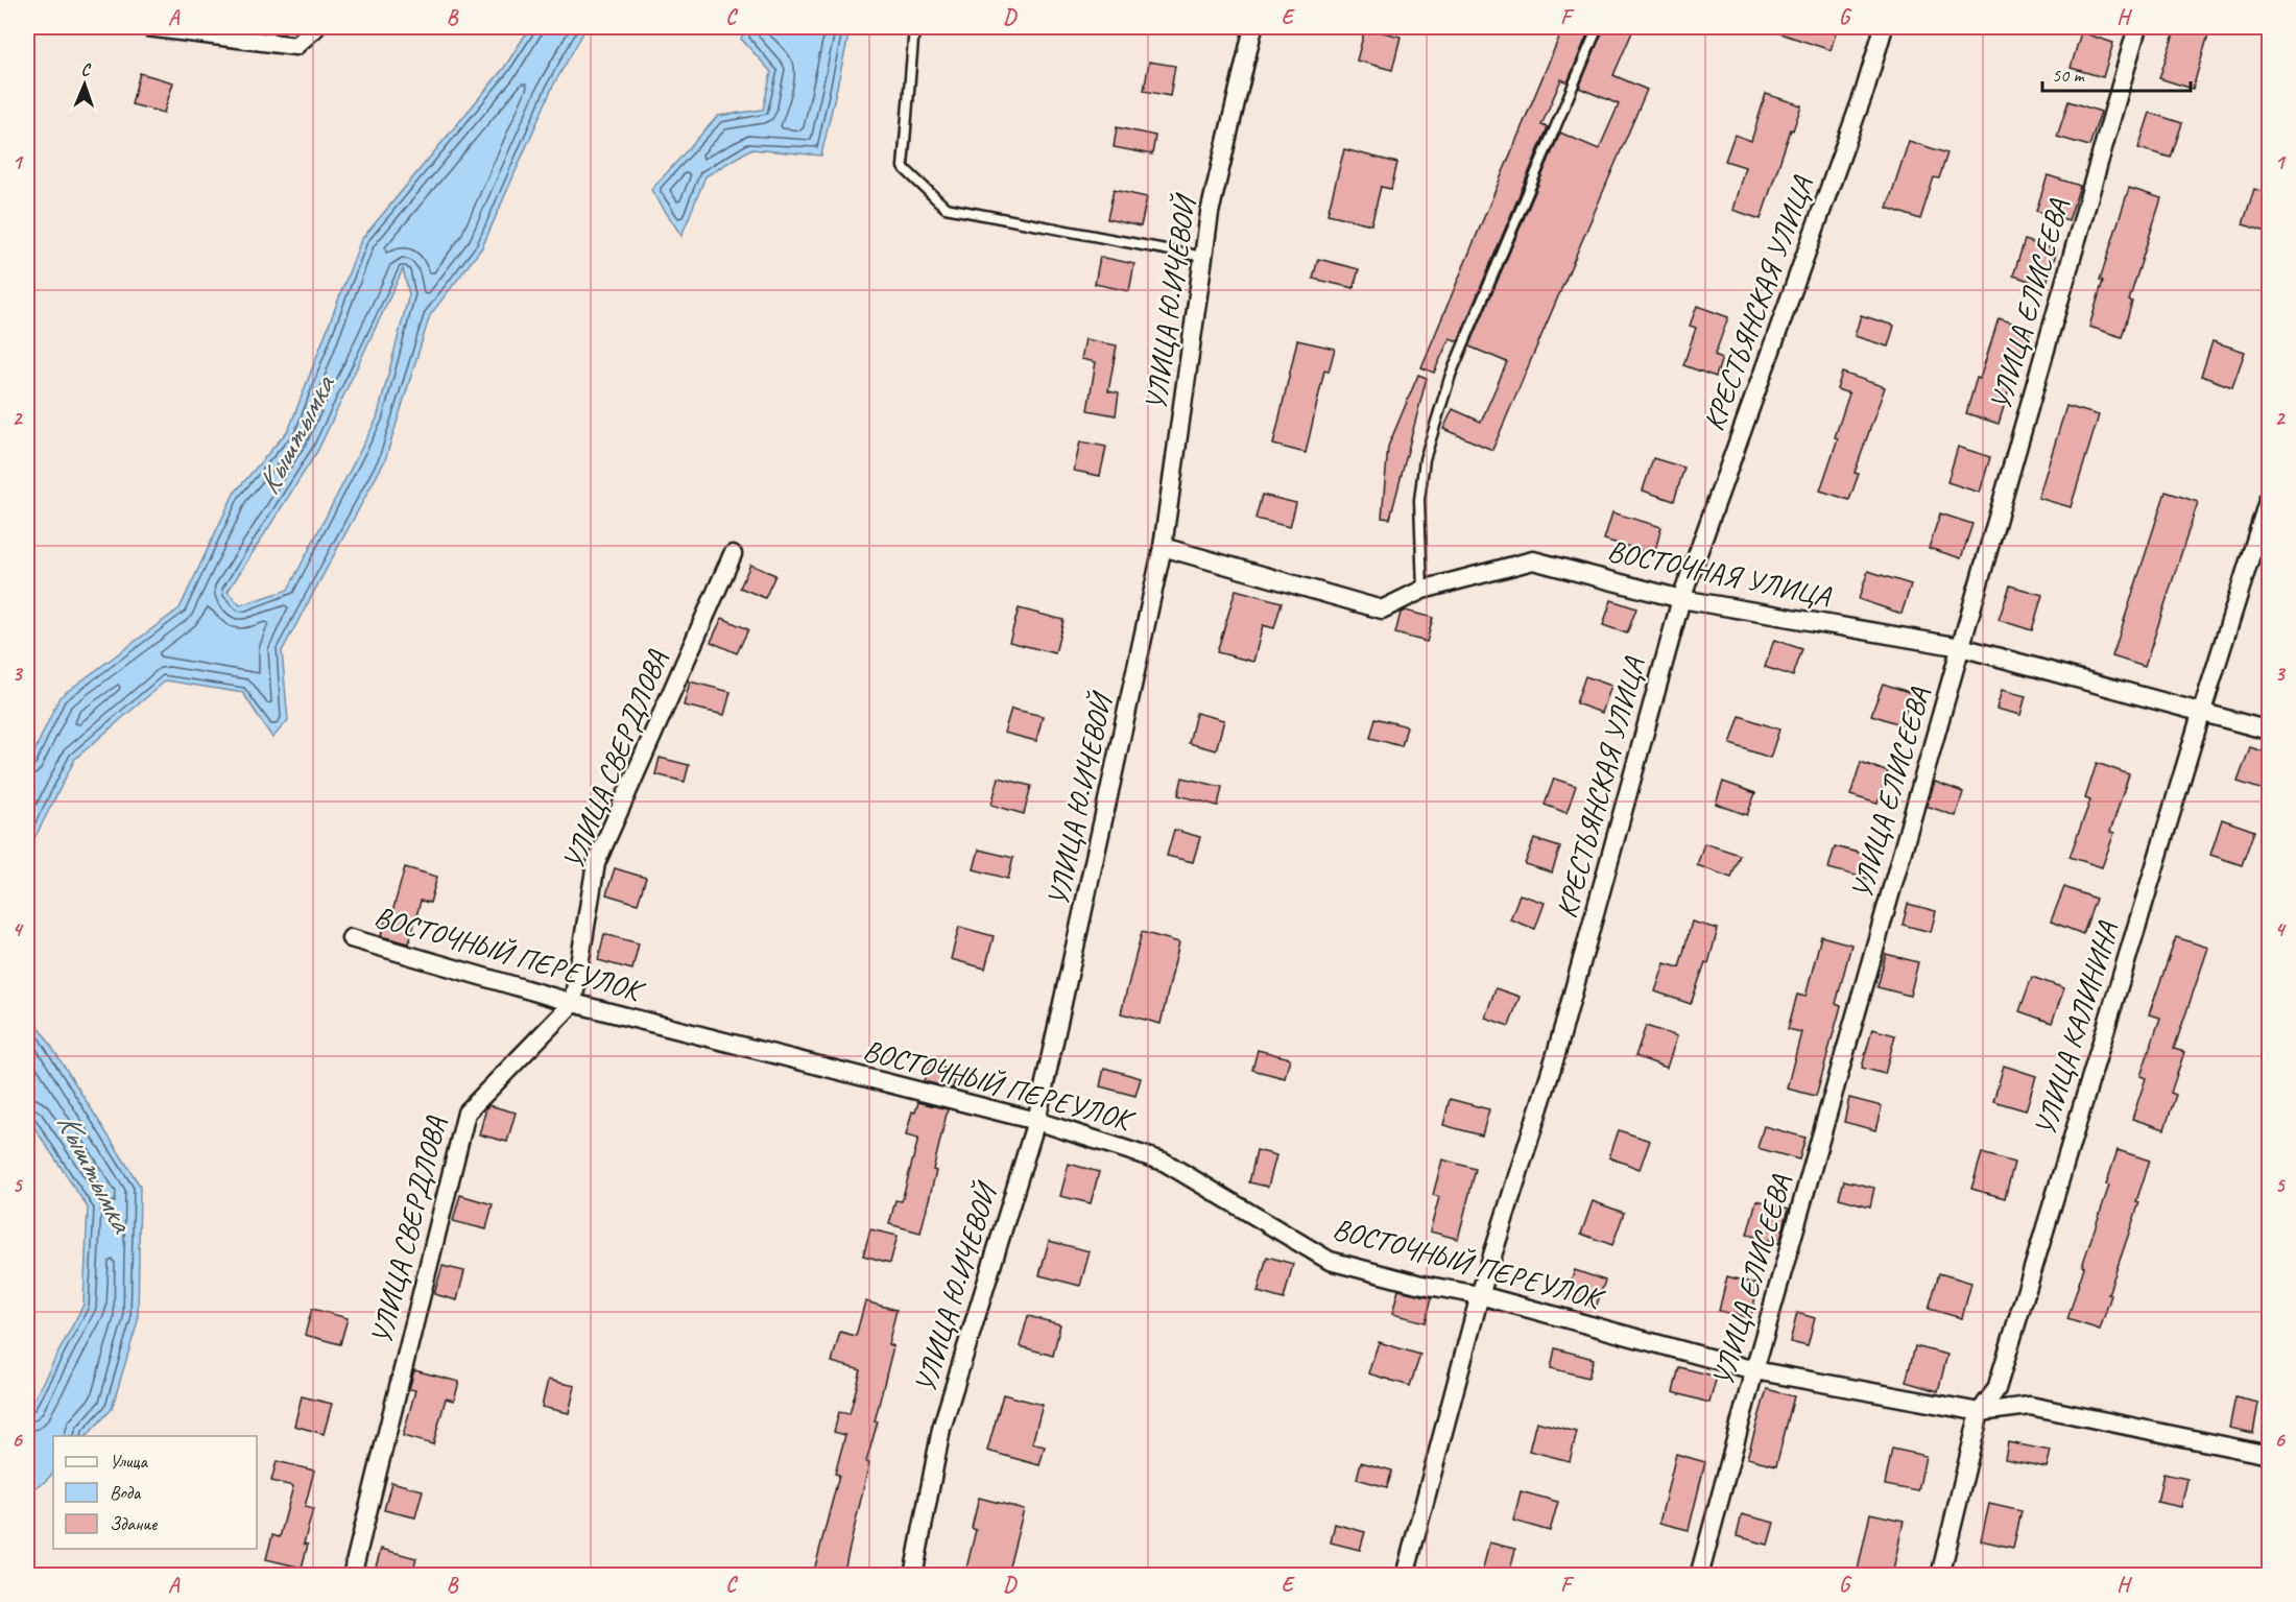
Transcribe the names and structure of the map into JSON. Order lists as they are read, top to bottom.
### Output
{
  "streets": {
    "street": [
      "УЛИЦА Ю.ИЧЕВОЙ",
      "КРЕСТЬЯНСКАЯ УЛИЦА",
      "УЛИЦА ЕЛИСЕЕВА",
      "ВОСТОЧНАЯ УЛИЦА",
      "УЛИЦА СВЕРДЛОВА",
      "ВОСТОЧНЫЙ ПЕРЕУЛОК",
      "УЛИЦА КАЛИНИНА"
    ]
  },
  "crossings": [
    ["УЛИЦА Ю.ИЧЕВОЙ", "ВОСТОЧНАЯ УЛИЦА"],
    ["УЛИЦА Ю.ИЧЕВОЙ", "ВОСТОЧНЫЙ ПЕРЕУЛОК"],
    ["КРЕСТЬЯНСКАЯ УЛИЦА", "ВОСТОЧНАЯ УЛИЦА"],
    ["КРЕСТЬЯНСКАЯ УЛИЦА", "ВОСТОЧНЫЙ ПЕРЕУЛОК"],
    ["УЛИЦА ЕЛИСЕЕВА", "ВОСТОЧНАЯ УЛИЦА"],
    ["УЛИЦА ЕЛИСЕЕВА", "ВОСТОЧНЫЙ ПЕРЕУЛОК"],
    ["ВОСТОЧНАЯ УЛИЦА", "УЛИЦА КАЛИНИНА"],
    ["УЛИЦА СВЕРДЛОВА", "ВОСТОЧНЫЙ ПЕРЕУЛОК"],
    ["ВОСТОЧНЫЙ ПЕРЕУЛОК", "УЛИЦА КАЛИНИНА"]
  ],
  "water": ["Кыштымка"],
  "legend": ["Улица", "Вода", "Здание"],
  "scale_bar": "50 m",
  "north": "top",
  "grid": {
    "columns": [
      "A",
      "B",
      "C",
      "D",
      "E",
      "F",
      "G",
      "H"
    ],
    "rows": [
      "1",
      "2",
      "3",
      "4",
      "5",
      "6"
    ]
  }
}
